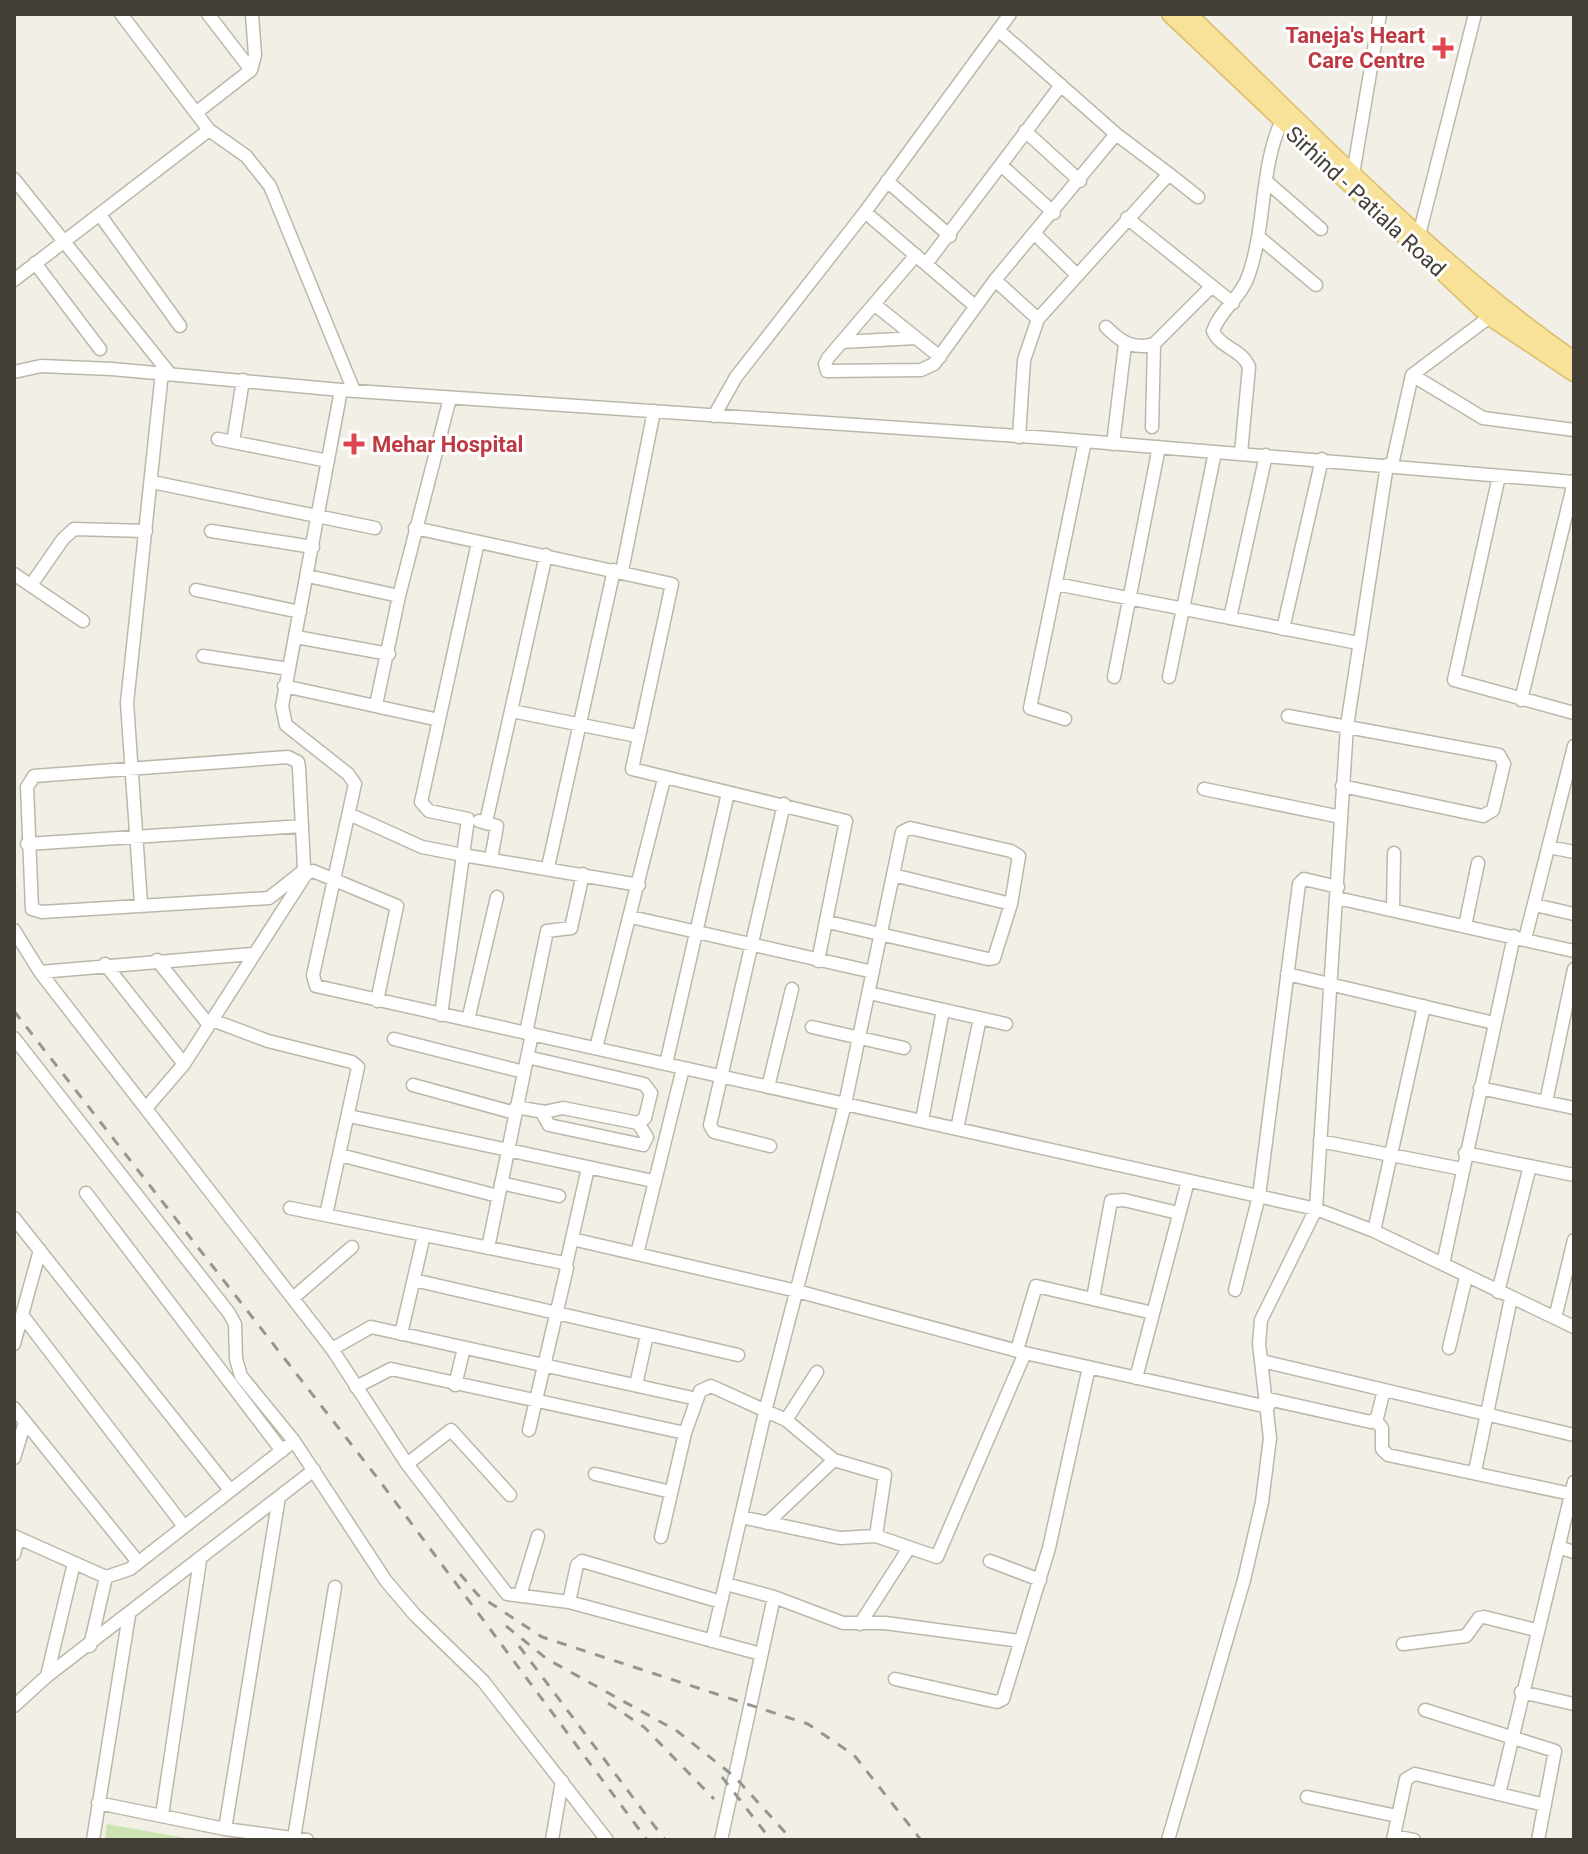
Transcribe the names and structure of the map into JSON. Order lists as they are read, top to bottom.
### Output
{
  "streets": {
    "main road": ["Sirhind - Patiala Road"]
  },
  "places": {
    "health": ["Taneja's Heart Care Centre", "Mehar Hospital"]
  }
}
